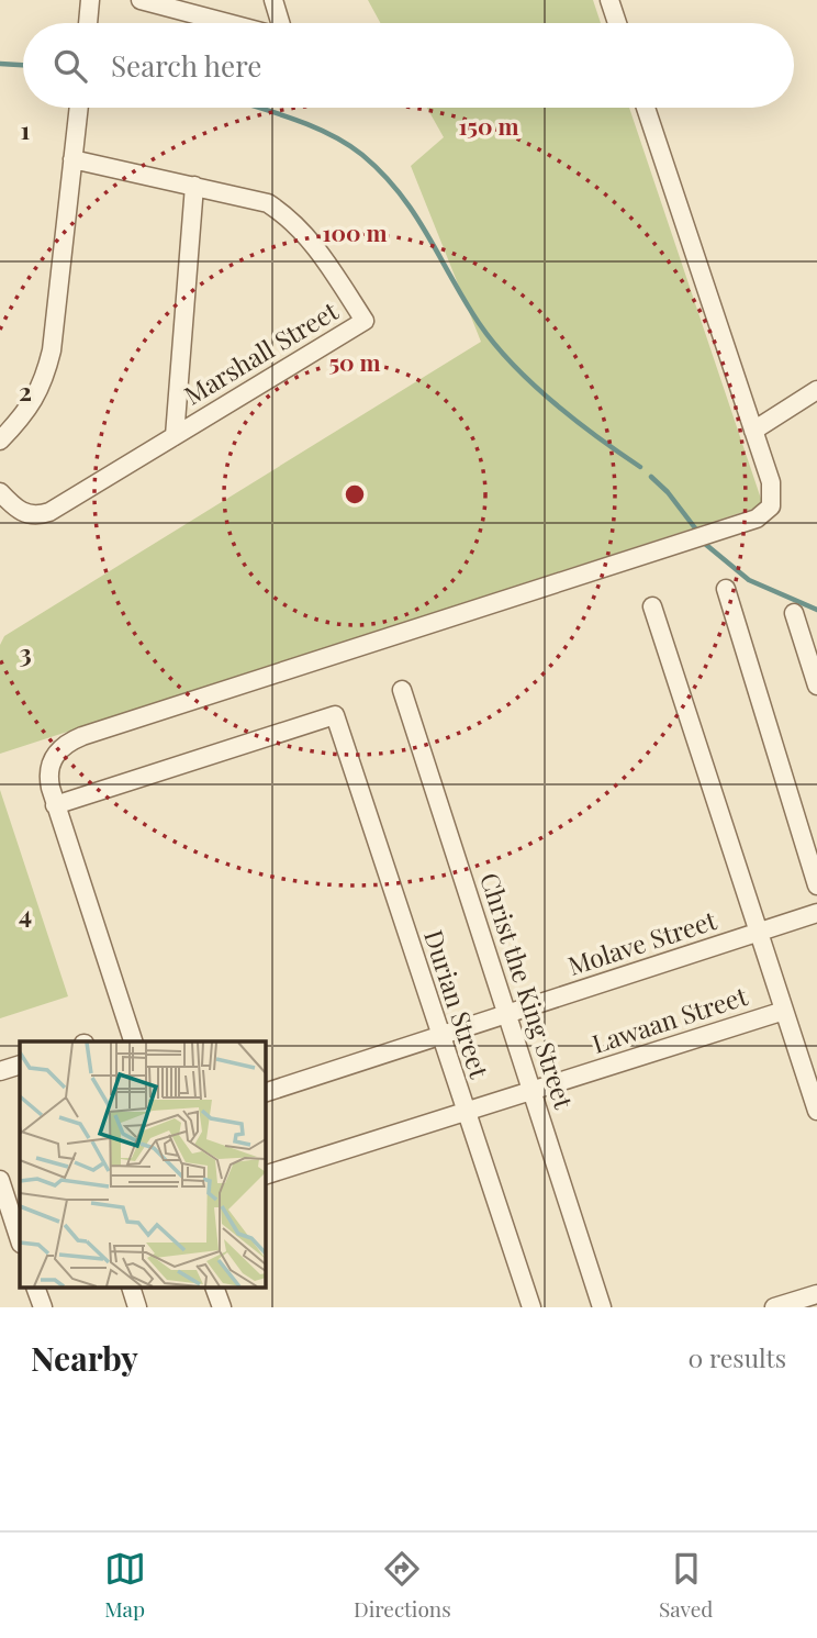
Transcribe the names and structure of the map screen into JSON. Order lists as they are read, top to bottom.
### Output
{
  "streets": {
    "street": [
      "Marshall Street",
      "Molave Street",
      "Christ the King Street",
      "Durian Street",
      "Lawaan Street"
    ]
  },
  "crossings": [
    ["Molave Street", "Christ the King Street"],
    ["Molave Street", "Durian Street"],
    ["Christ the King Street", "Lawaan Street"],
    ["Durian Street", "Lawaan Street"]
  ],
  "page": {
    "search": "Search here",
    "heading": ["Nearby", "0 results"],
    "nav": ["Map", "Directions", "Saved"]
  },
  "grid": {
    "rows": [
      "1",
      "2",
      "3",
      "4"
    ]
  },
  "rings": ["150 m", "100 m", "50 m"]
}
